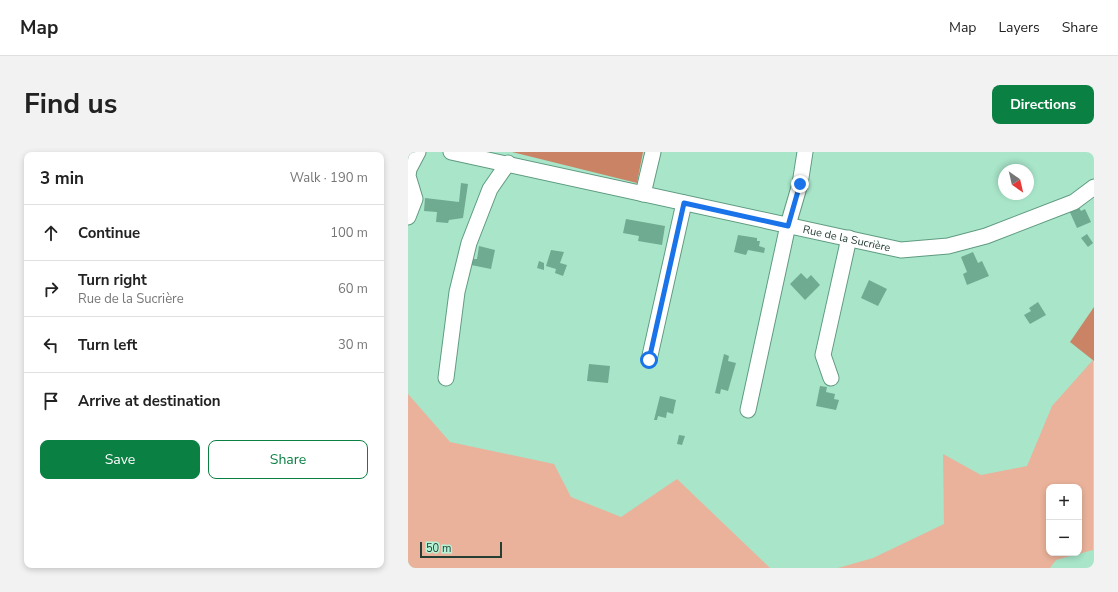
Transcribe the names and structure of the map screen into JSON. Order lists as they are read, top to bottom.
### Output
{
  "streets": {
    "street": ["Rue de la Sucrière"]
  },
  "scale_bar": "50 m",
  "north": "bottom right",
  "page": {
    "header": "Map",
    "nav": ["Map", "Layers", "Share"],
    "title": "Find us",
    "buttons": [
      "Directions",
      ["Save", "Share"]
    ],
    "heading": ["3 min", "Walk · 190 m"],
    "list": [
      ["Continue", "100 m"],
      ["Turn right", "Rue de la Sucrière", "60 m"],
      ["Turn left", "30 m"],
      "Arrive at destination"
    ],
    "map_buttons": ["+", "−"],
    "scale": "50 m"
  }
}
